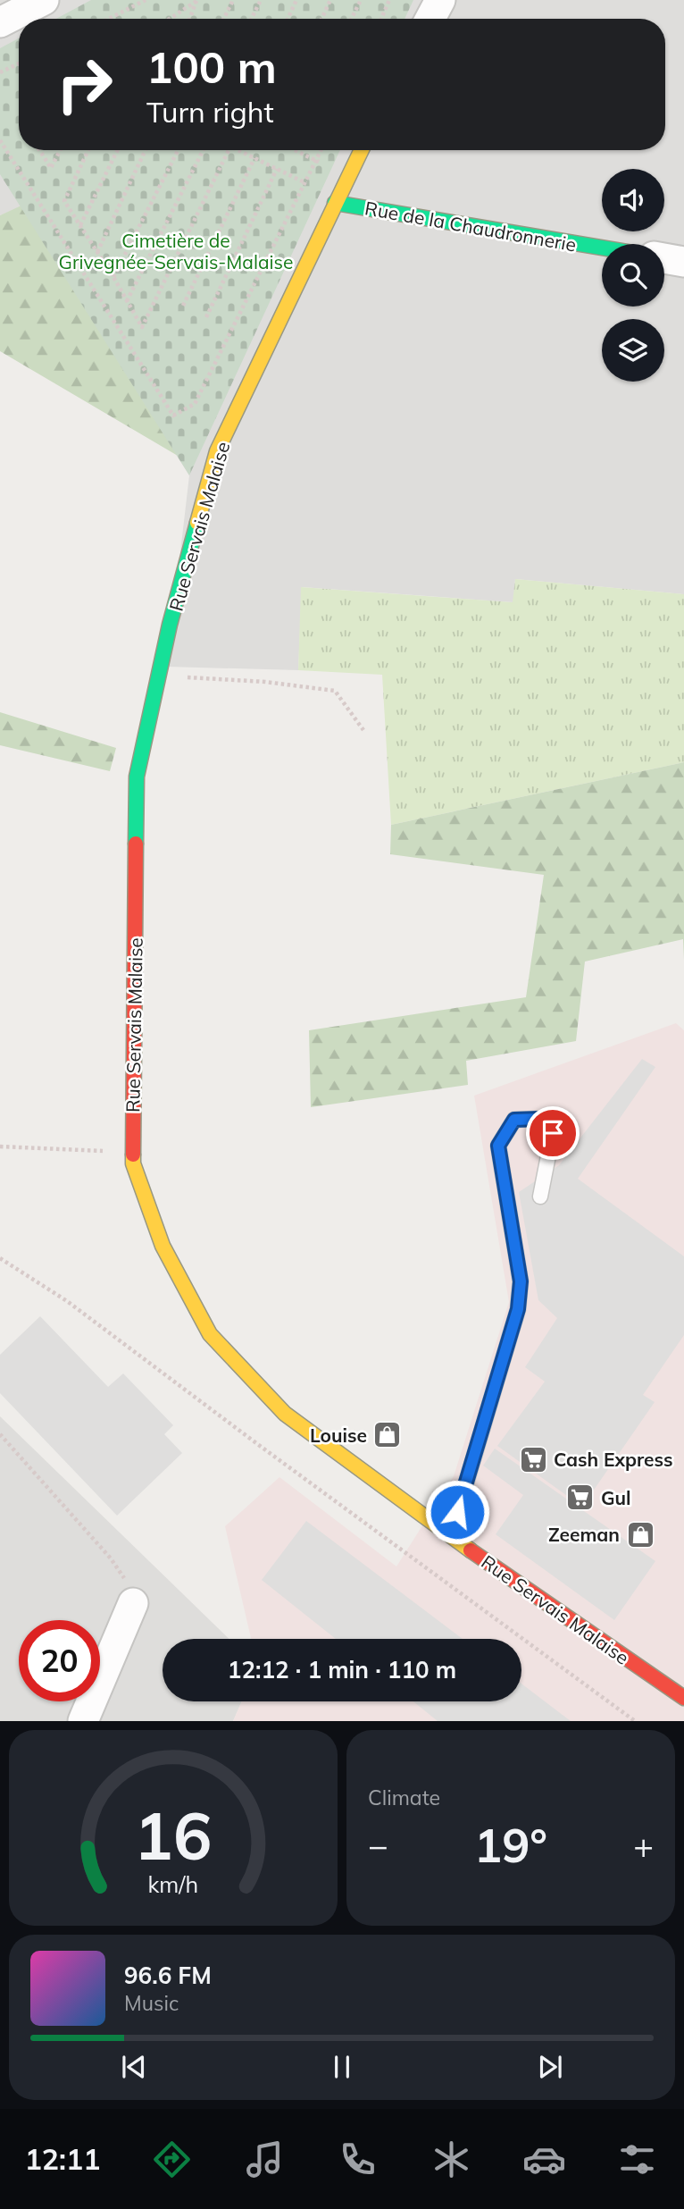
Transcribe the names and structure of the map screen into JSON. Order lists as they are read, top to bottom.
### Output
{
  "streets": {
    "street": ["Rue de la Chaudronnerie", "Rue Servais Malaise"]
  },
  "crossings": [
    ["Rue de la Chaudronnerie", "Rue Servais Malaise"]
  ],
  "parks": ["Cimetière de Grivegnée-Servais-Malaise"],
  "places": {
    "shop": ["Louise", "Zeeman"],
    "supermarket": ["Cash Express", "Gul"]
  },
  "page": {
    "turn": ["100 m", "Turn right"],
    "limit": "20",
    "trip": "12:12 · 1 min · 110 m",
    "tile": "Climate",
    "heat": ["−", "19°", "+"],
    "song": ["96.6 FM", "Music"],
    "tabs": "12:11",
    "gauge": ["16", "km/h"]
  }
}
